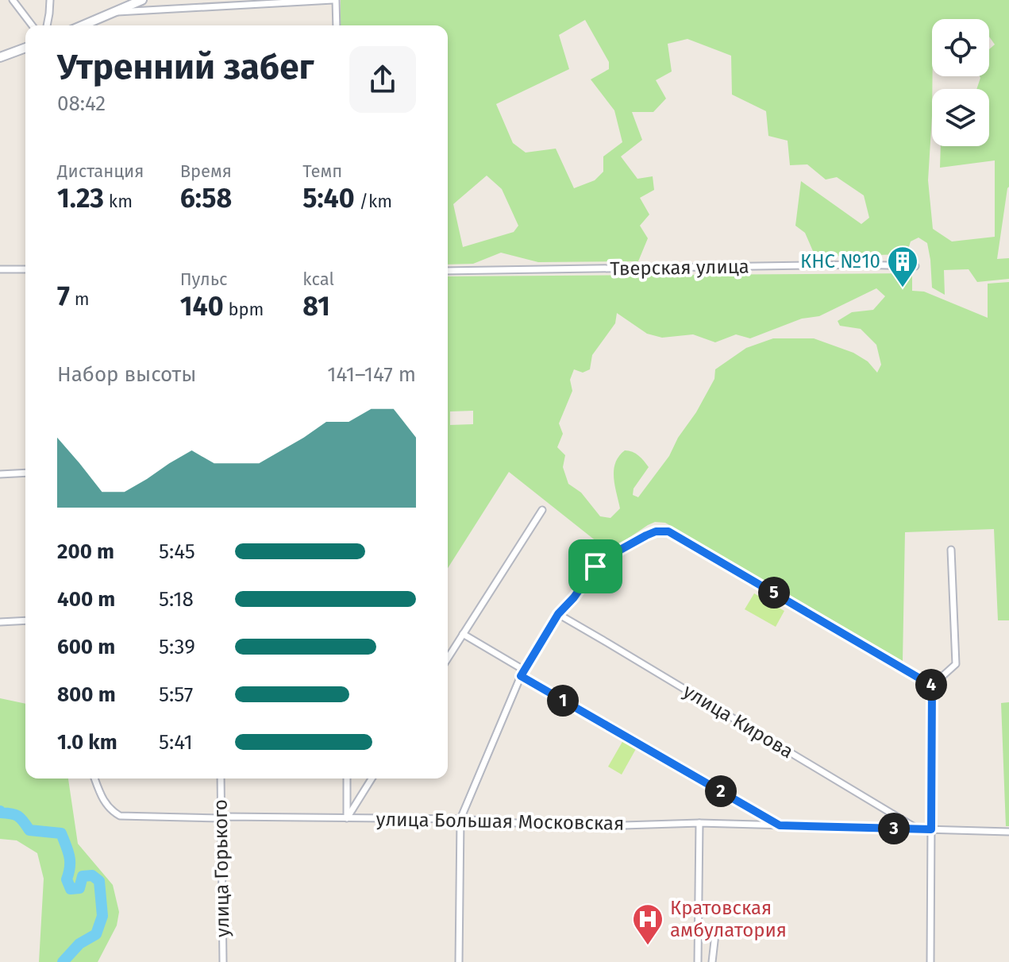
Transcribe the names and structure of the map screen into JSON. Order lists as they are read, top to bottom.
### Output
{
  "streets": {
    "street": [
      "Тверская улица",
      "улица Кирова",
      "улица Большая Московская",
      "улица Горького"
    ]
  },
  "crossings": [
    ["улица Кирова", "улица Большая Московская"],
    ["улица Большая Московская", "улица Горького"]
  ],
  "places": {
    "building": ["КНС №10"],
    "hospital": ["Кратовская амбулатория"]
  },
  "page": {
    "heading": ["Утренний забег", "08:42"],
    "stats": [
      ["Дистанция", "1.23 km"],
      ["Время", "6:58"],
      ["Темп", "5:40 /km"],
      ["7 m"],
      ["Пульс", "140 bpm"],
      ["kcal", "81"]
    ],
    "chart": ["Набор высоты", "141–147 m"],
    "list": [
      {
        "name": "200 m",
        "note": "5:45"
      },
      {
        "name": "400 m",
        "note": "5:18"
      },
      {
        "name": "600 m",
        "note": "5:39"
      },
      {
        "name": "800 m",
        "note": "5:57"
      },
      {
        "name": "1.0 km",
        "note": "5:41"
      }
    ],
    "pins": [
      "5",
      "4",
      "1",
      "2",
      "3"
    ]
  }
}
